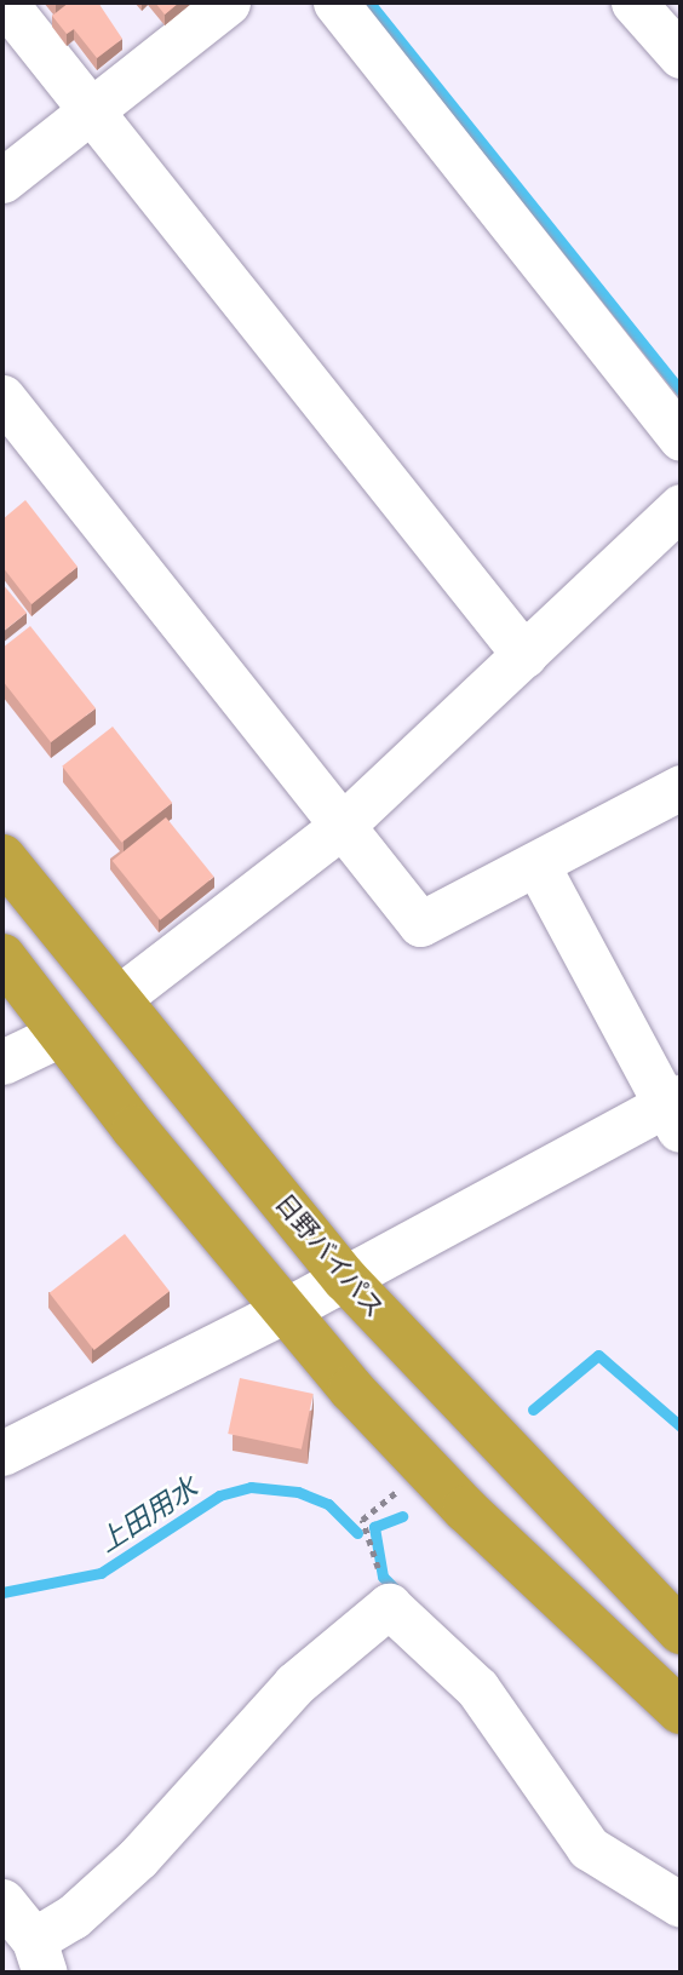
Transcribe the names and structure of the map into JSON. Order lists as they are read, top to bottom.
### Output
{
  "streets": {
    "highway": ["日野バイパス"]
  },
  "water": ["上田用水"]
}
